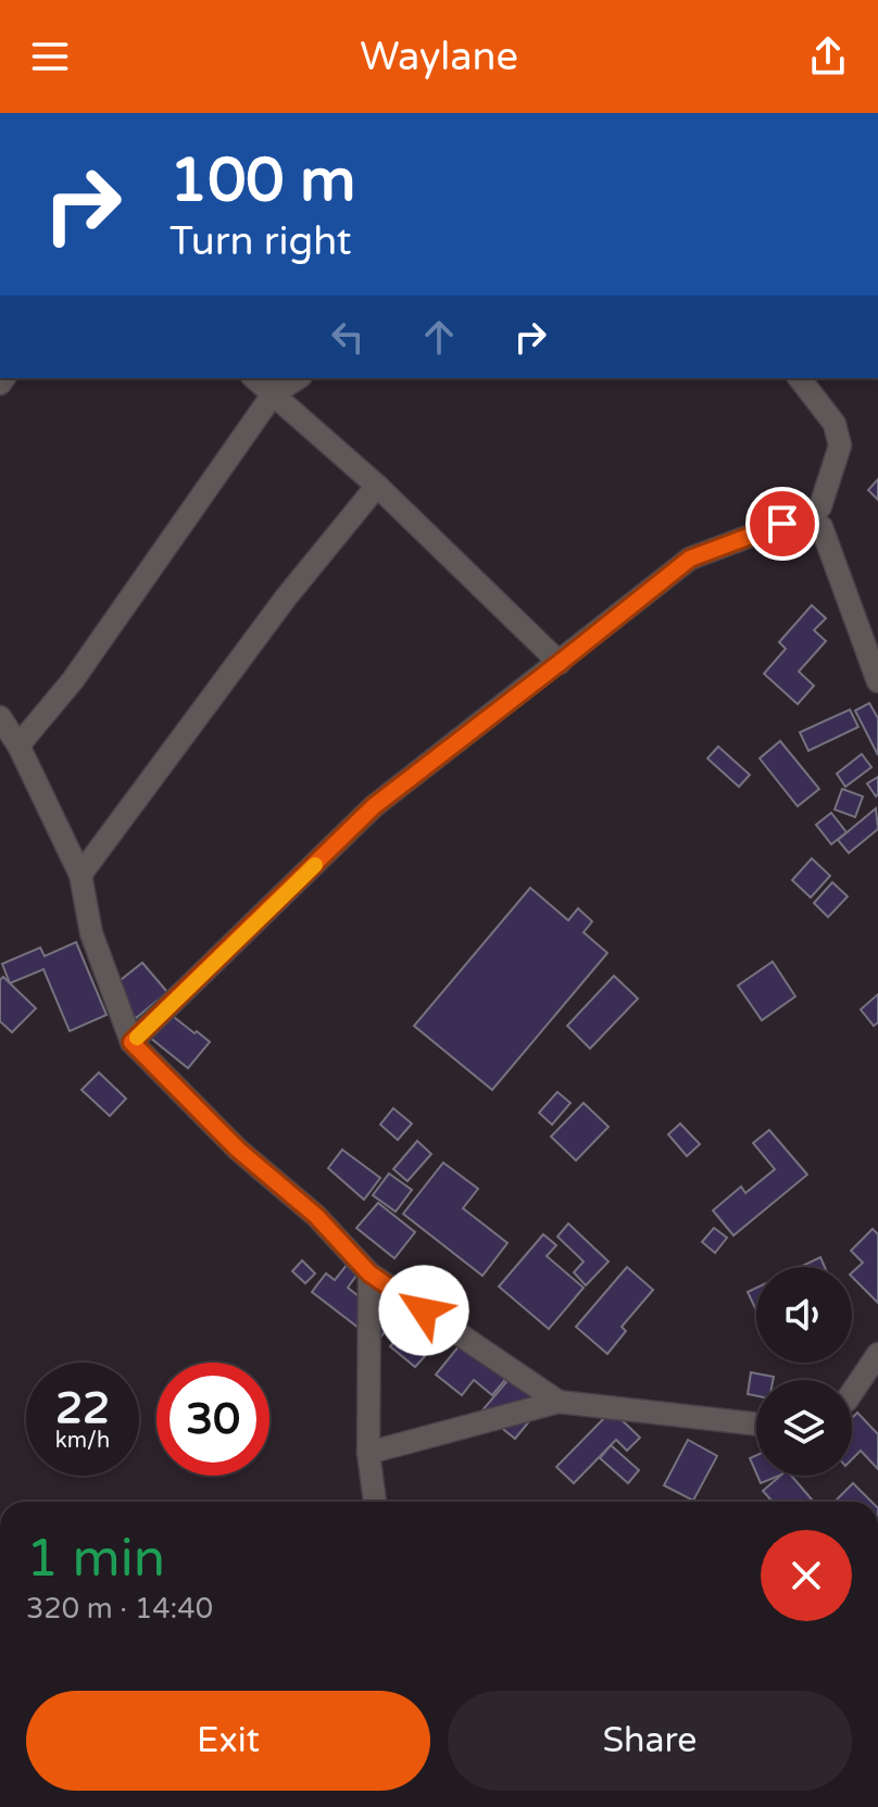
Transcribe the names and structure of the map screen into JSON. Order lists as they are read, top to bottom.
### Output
{
  "page": {
    "header": "Waylane",
    "turn": ["100 m", "Turn right"],
    "speed": "22 km/h",
    "limit": "30",
    "heading": ["1 min", "320 m · 14:40"],
    "buttons": ["Exit", "Share"]
  }
}
